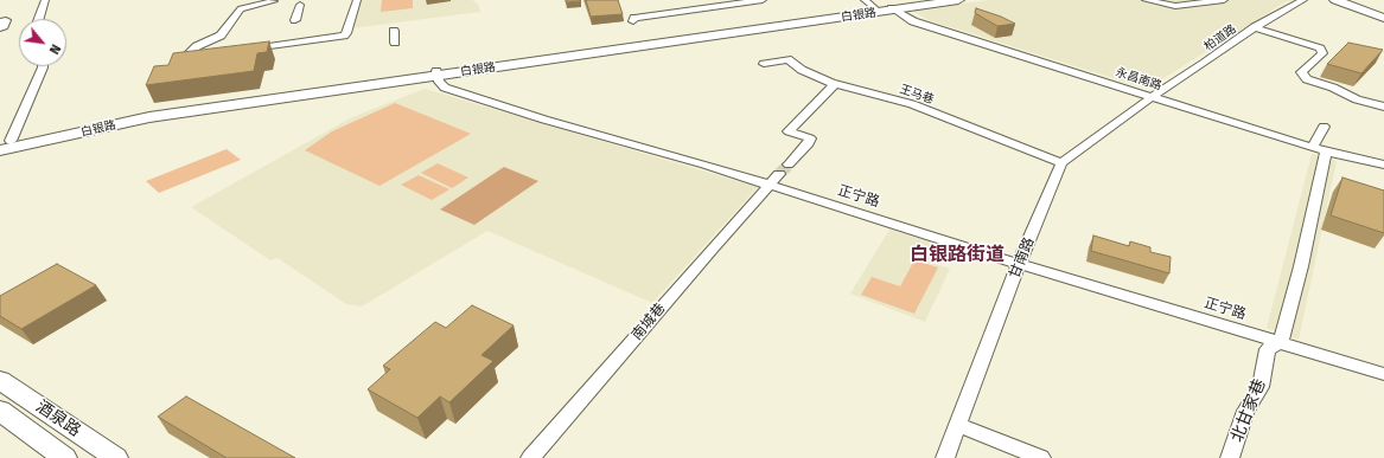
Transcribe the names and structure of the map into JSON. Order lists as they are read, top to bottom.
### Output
{
  "streets": {
    "main road": ["白银路", "酒泉路"],
    "street": [
      "柏道路",
      "永昌南路",
      "王马巷",
      "正宁路",
      "甘南路",
      "南城巷",
      "北甘家巷"
    ]
  },
  "crossings": [
    ["白银路", "永昌南路"],
    ["白银路", "正宁路"],
    ["柏道路", "永昌南路"],
    ["王马巷", "甘南路"],
    ["正宁路", "甘南路"],
    ["正宁路", "南城巷"],
    ["正宁路", "北甘家巷"]
  ],
  "districts": ["白银路街道"],
  "north": "bottom right"
}
